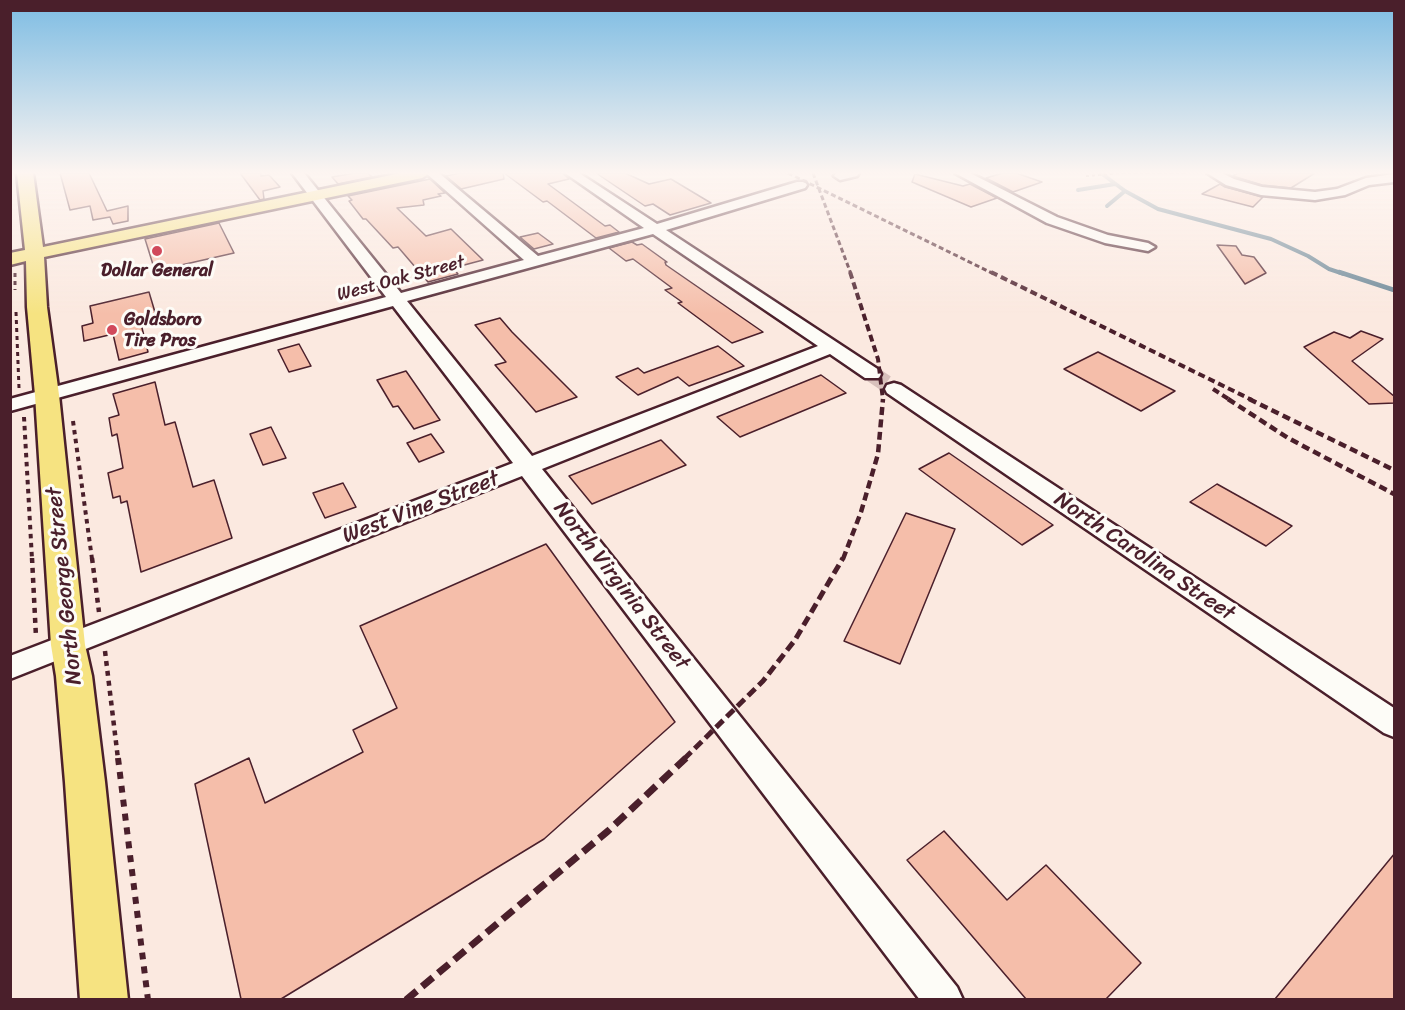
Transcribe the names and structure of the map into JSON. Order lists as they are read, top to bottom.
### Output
{
  "streets": {
    "main road": ["North George Street"],
    "street": [
      "West Oak Street",
      "West Vine Street",
      "North Carolina Street",
      "North Virginia Street"
    ]
  },
  "crossings": [
    ["West Oak Street", "North George Street"],
    ["West Oak Street", "North Virginia Street"],
    ["West Vine Street", "North George Street"],
    ["West Vine Street", "North Virginia Street"]
  ],
  "places": ["Dollar General", "Goldsboro Tire Pros"]
}
